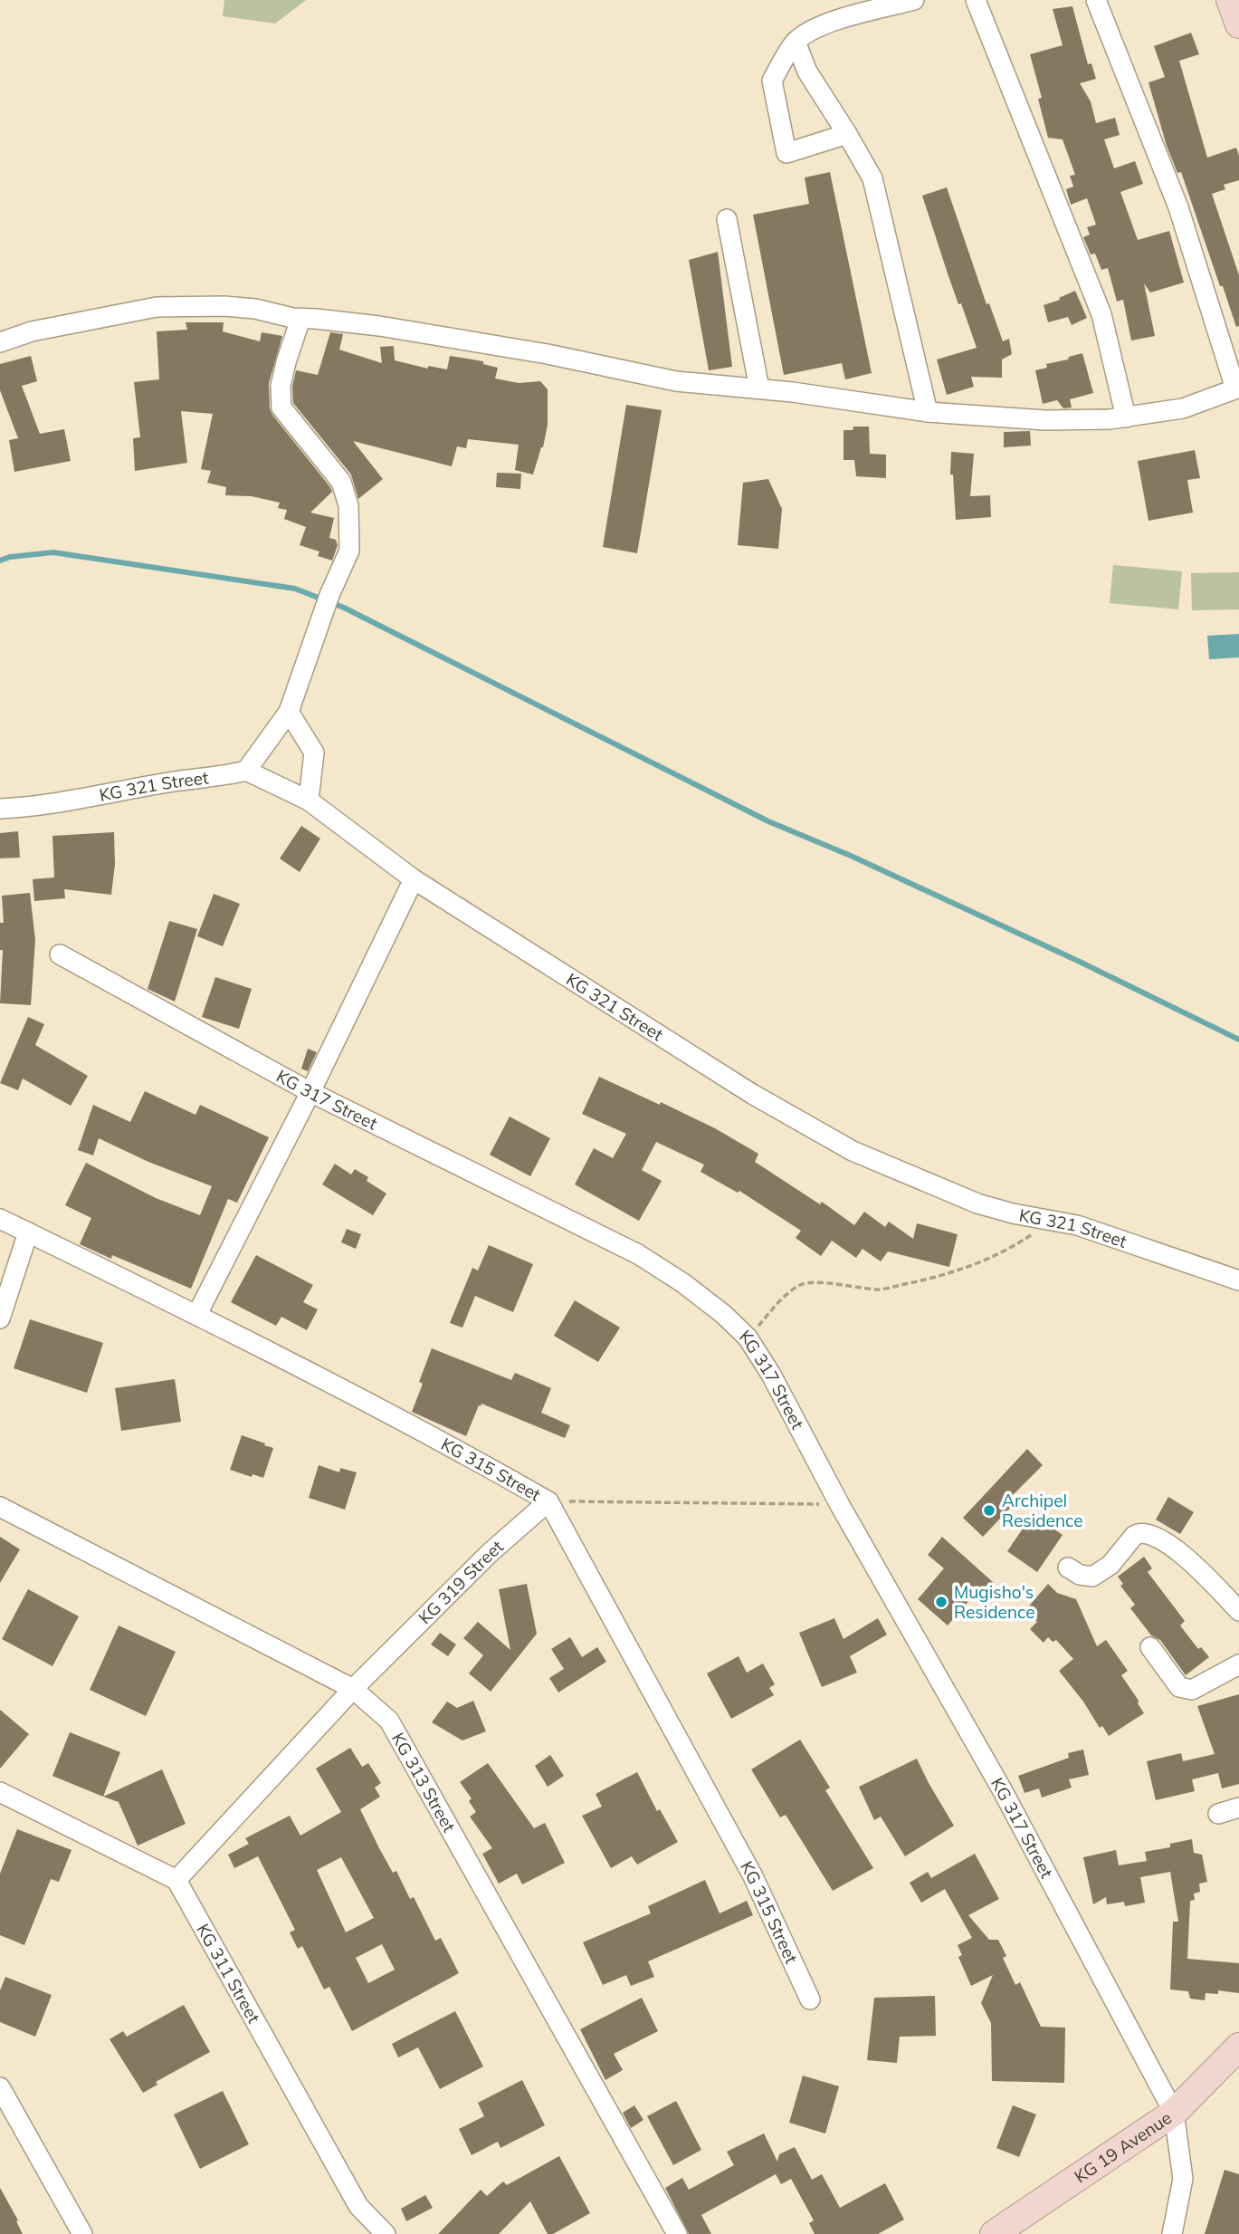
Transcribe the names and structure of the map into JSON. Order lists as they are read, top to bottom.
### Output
{
  "streets": {
    "main road": ["KG 19 Avenue"],
    "street": [
      "KG 321 Street",
      "KG 317 Street",
      "KG 315 Street",
      "KG 319 Street",
      "KG 313 Street",
      "KG 311 Street"
    ]
  },
  "crossings": [
    ["KG 317 Street", "KG 19 Avenue"],
    ["KG 315 Street", "KG 319 Street"],
    ["KG 319 Street", "KG 313 Street"],
    ["KG 319 Street", "KG 311 Street"]
  ],
  "places": ["Archipel Residence", "Mugisho's Residence"]
}
